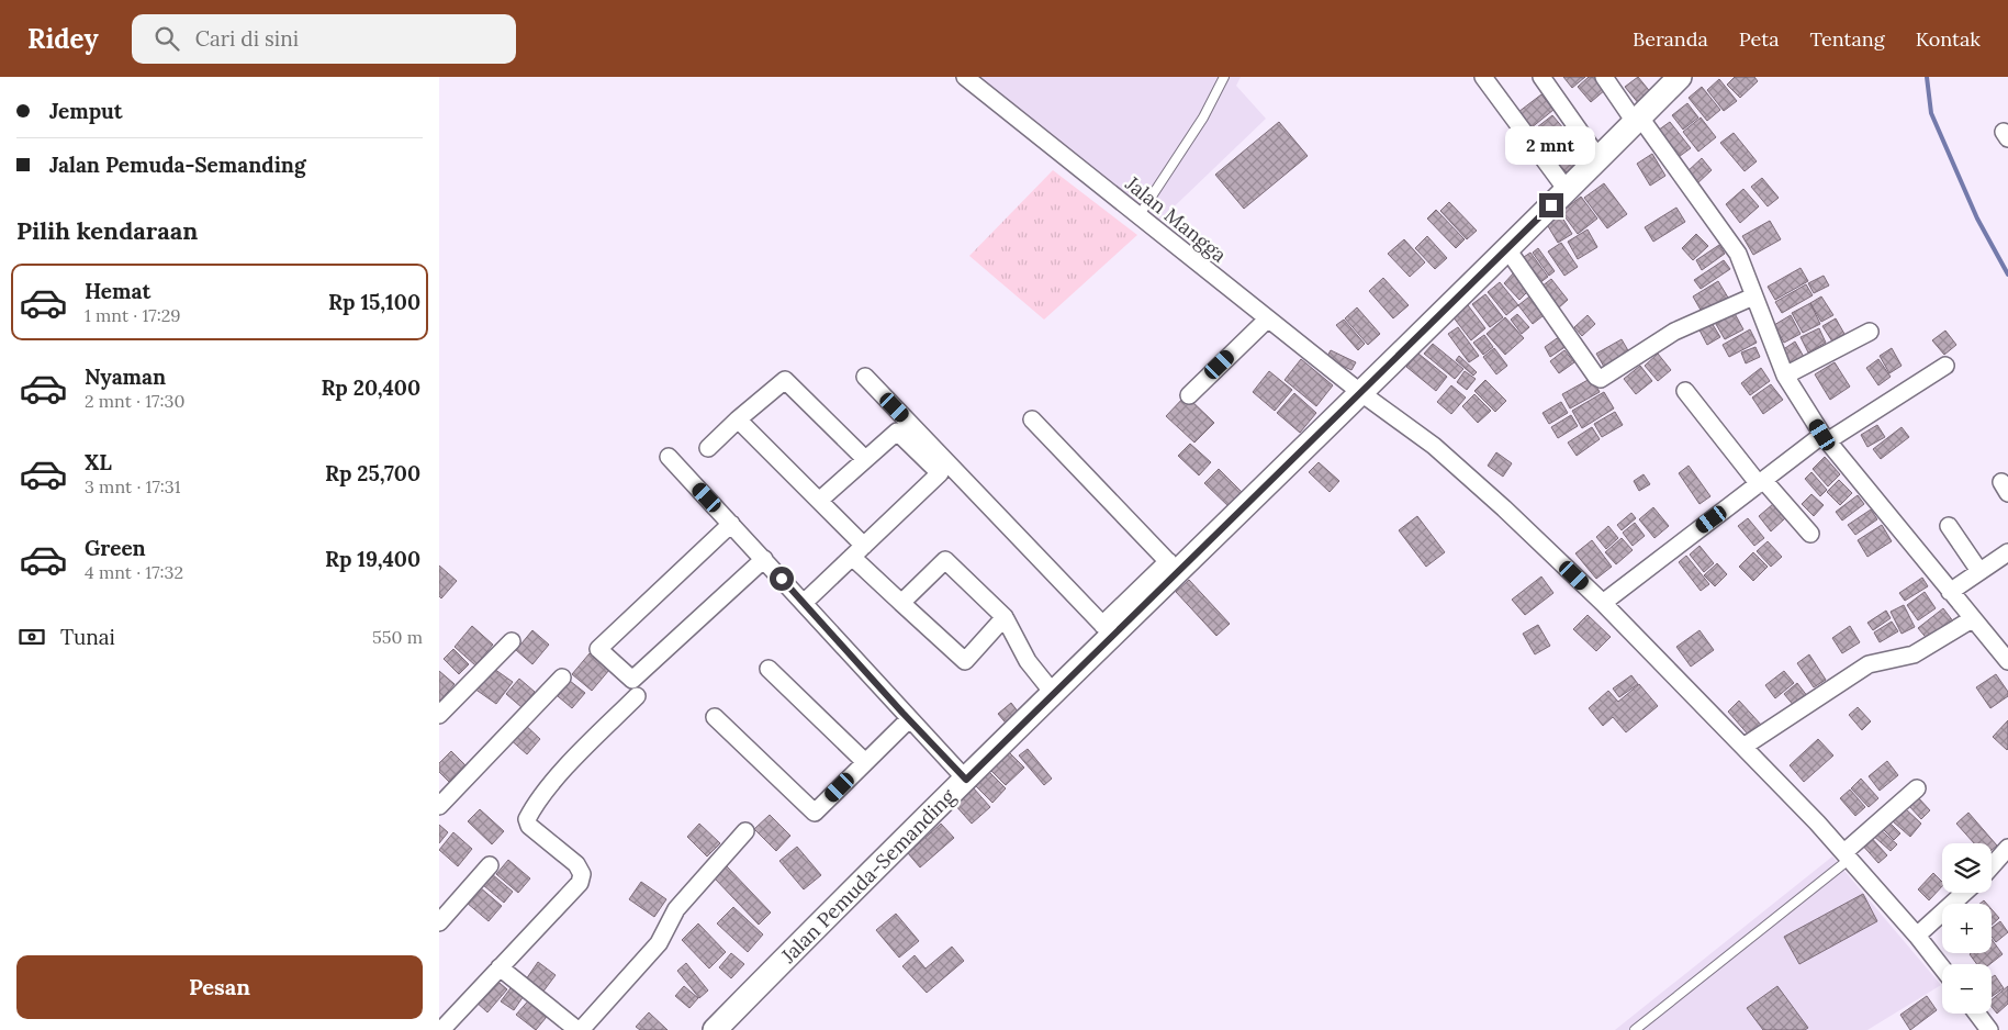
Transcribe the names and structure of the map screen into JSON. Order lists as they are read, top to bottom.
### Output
{
  "streets": {
    "main road": ["Jalan Pemuda-Semanding"],
    "street": ["Jalan Mangga"]
  },
  "crossings": [
    ["Jalan Mangga", "Jalan Pemuda-Semanding"]
  ],
  "page": {
    "header": "Ridey",
    "search": "Cari di sini",
    "nav": [
      "Beranda",
      "Peta",
      "Tentang",
      "Kontak"
    ],
    "banner": ["Jemput", "Jalan Pemuda-Semanding"],
    "bubble": "2 mnt",
    "heading": "Pilih kendaraan",
    "list": [
      {
        "name": "Hemat",
        "note": "1 mnt · 17:29",
        "value": "Rp 15,100"
      },
      {
        "name": "Nyaman",
        "note": "2 mnt · 17:30",
        "value": "Rp 20,400"
      },
      {
        "name": "XL",
        "note": "3 mnt · 17:31",
        "value": "Rp 25,700"
      },
      {
        "name": "Green",
        "note": "4 mnt · 17:32",
        "value": "Rp 19,400"
      }
    ],
    "pay": ["Tunai", "550 m"],
    "map_buttons": ["+", "−"],
    "buttons": "Pesan"
  }
}
